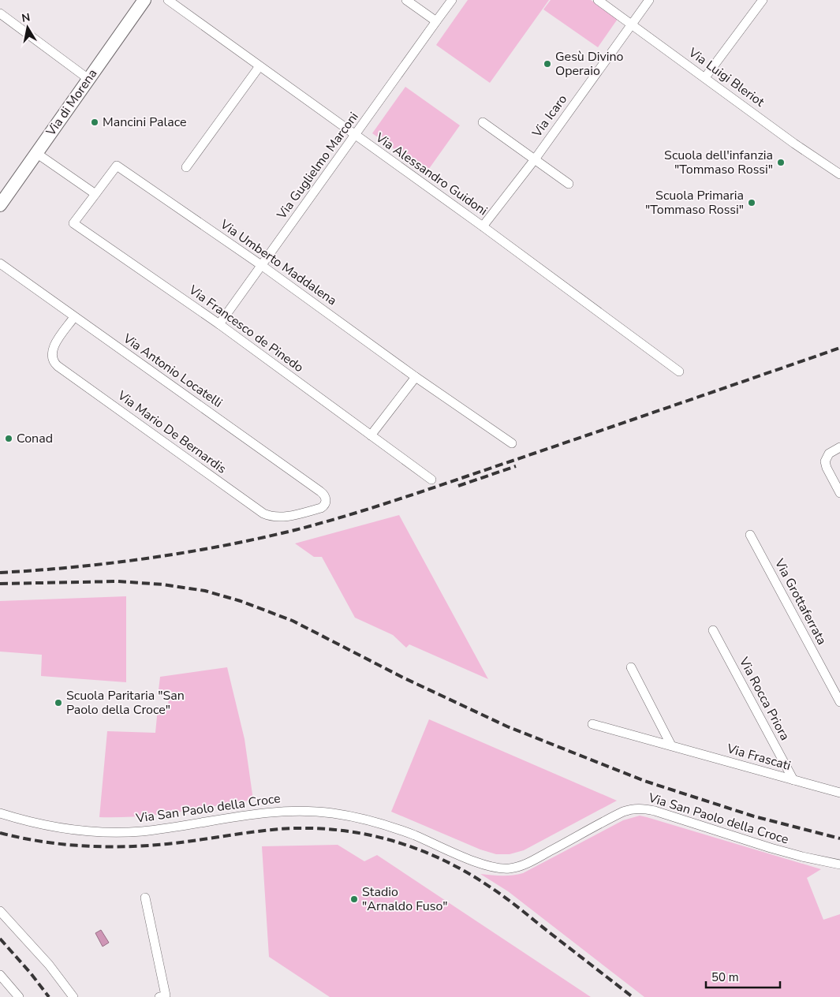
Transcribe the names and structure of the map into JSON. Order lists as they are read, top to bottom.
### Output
{
  "streets": {
    "street": [
      "Via Luigi Bleriot",
      "Via di Morena",
      "Via Icaro",
      "Via Guglielmo Marconi",
      "Via Alessandro Guidoni",
      "Via Umberto Maddalena",
      "Via Francesco de Pinedo",
      "Via Antonio Locatelli",
      "Via Mario De Bernardis",
      "Via Grottaferrata",
      "Via Rocca Priora",
      "Via Frascati",
      "Via San Paolo della Croce"
    ]
  },
  "crossings": [
    ["Via Luigi Bleriot", "Via Icaro"],
    ["Via Icaro", "Via Alessandro Guidoni"],
    ["Via Guglielmo Marconi", "Via Alessandro Guidoni"],
    ["Via Guglielmo Marconi", "Via Umberto Maddalena"],
    ["Via Guglielmo Marconi", "Via Francesco de Pinedo"],
    ["Via Umberto Maddalena", "Via Francesco de Pinedo"],
    ["Via Antonio Locatelli", "Via Mario De Bernardis"],
    ["Via Rocca Priora", "Via Frascati"]
  ],
  "places": [
    "Gesù Divino Operaio",
    "Mancini Palace",
    "Scuola dell'infanzia \"Tommaso Rossi\"",
    "Scuola Primaria \"Tommaso Rossi\"",
    "Conad",
    "Scuola Paritaria \"San Paolo della Croce\"",
    "Stadio \"Arnaldo Fuso\""
  ],
  "scale_bar": "50 m",
  "north": "top"
}
